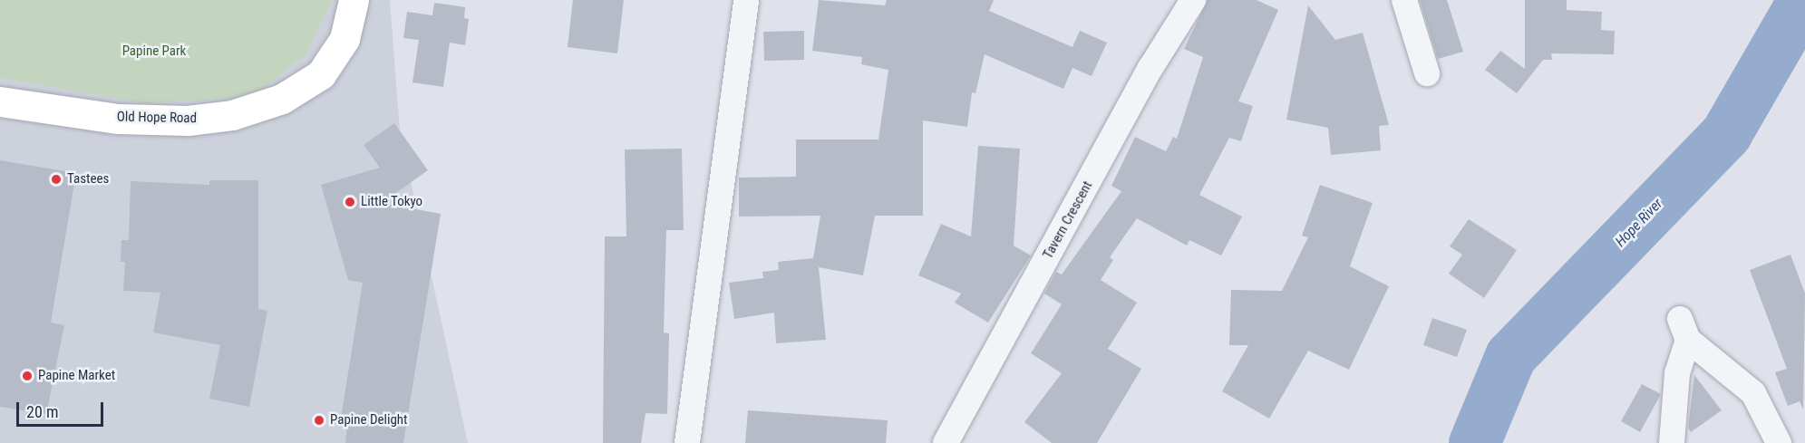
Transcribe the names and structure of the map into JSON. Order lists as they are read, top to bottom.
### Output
{
  "streets": {
    "main road": ["Old Hope Road"],
    "street": ["Tavern Crescent"]
  },
  "water": ["Hope River"],
  "parks": ["Papine Park"],
  "places": [
    "Tastees",
    "Little Tokyo",
    "Papine Market",
    "Papine Delight"
  ],
  "scale_bar": "20 m"
}
